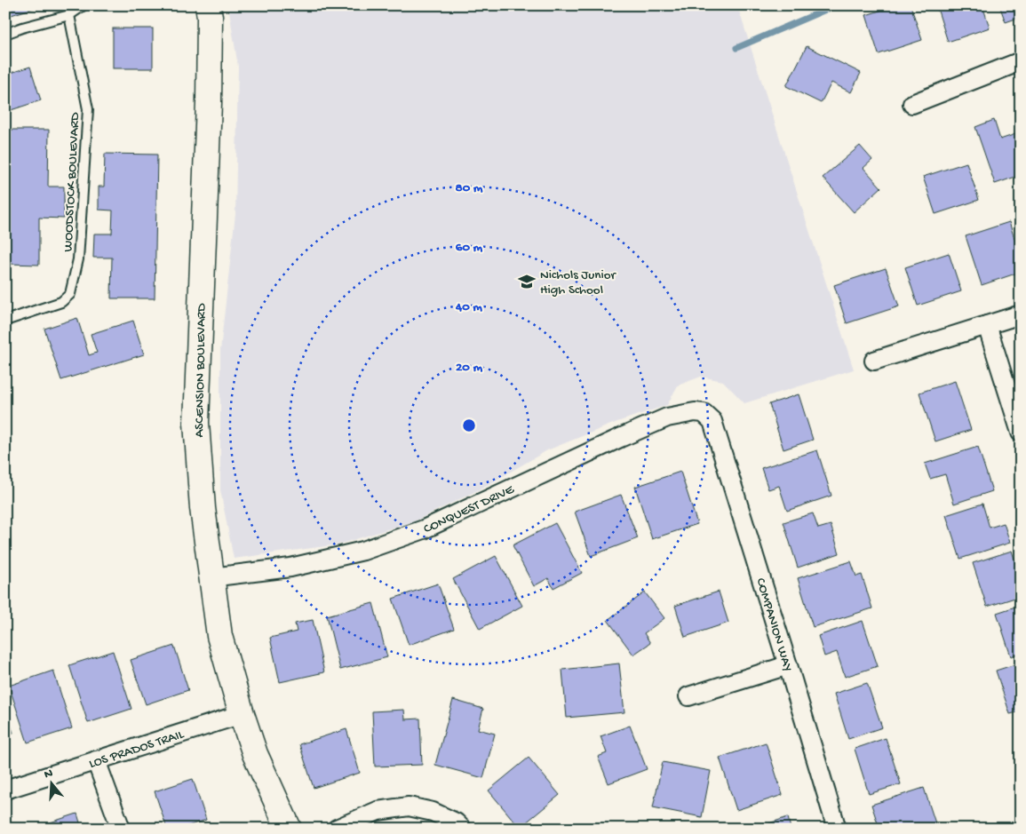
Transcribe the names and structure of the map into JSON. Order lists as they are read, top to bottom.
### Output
{
  "streets": {
    "street": [
      "ASCENSION BOULEVARD",
      "CONQUEST DRIVE",
      "COMPANION WAY",
      "LOS PRADOS TRAIL"
    ],
    "lane": ["WOODSTOCK BOULEVARD"]
  },
  "crossings": [
    ["ASCENSION BOULEVARD", "CONQUEST DRIVE"],
    ["ASCENSION BOULEVARD", "LOS PRADOS TRAIL"],
    ["CONQUEST DRIVE", "COMPANION WAY"]
  ],
  "places": {
    "school or university": ["Nichols Junior High School"]
  },
  "north": "top",
  "rings": [
    "80 m",
    "60 m",
    "40 m",
    "20 m"
  ]
}
